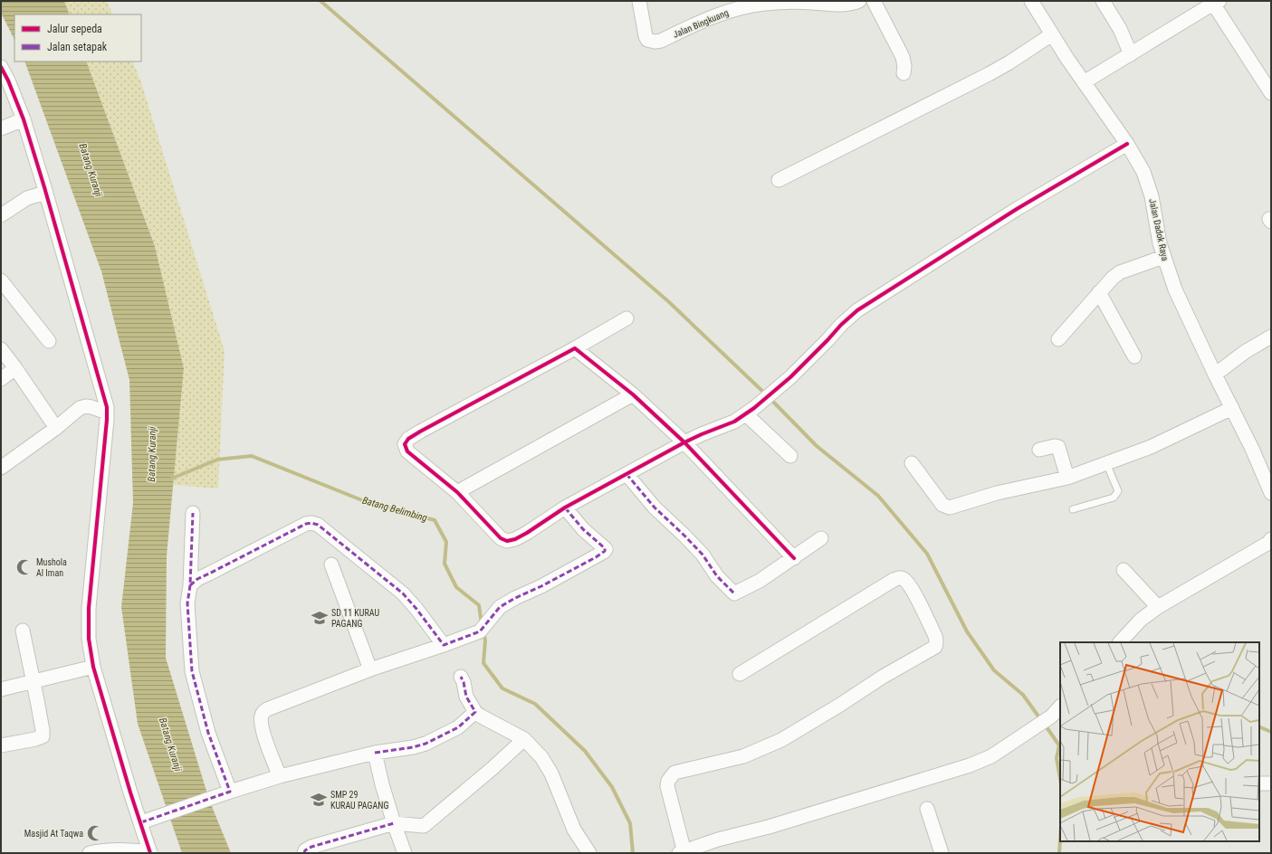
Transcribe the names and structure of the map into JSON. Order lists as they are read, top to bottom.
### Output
{
  "streets": {
    "street": ["Jalan Bingkuang", "Jalan Dadok Raya"]
  },
  "water": ["Batang Kuranji", "Batang Belimbing"],
  "places": {
    "mosque": ["Mushola Al Iman", "Masjid At Taqwa"],
    "school or university": ["SD 11 KURAU PAGANG", "SMP 29 KURAU PAGANG"]
  },
  "legend": ["Jalur sepeda", "Jalan setapak"]
}
